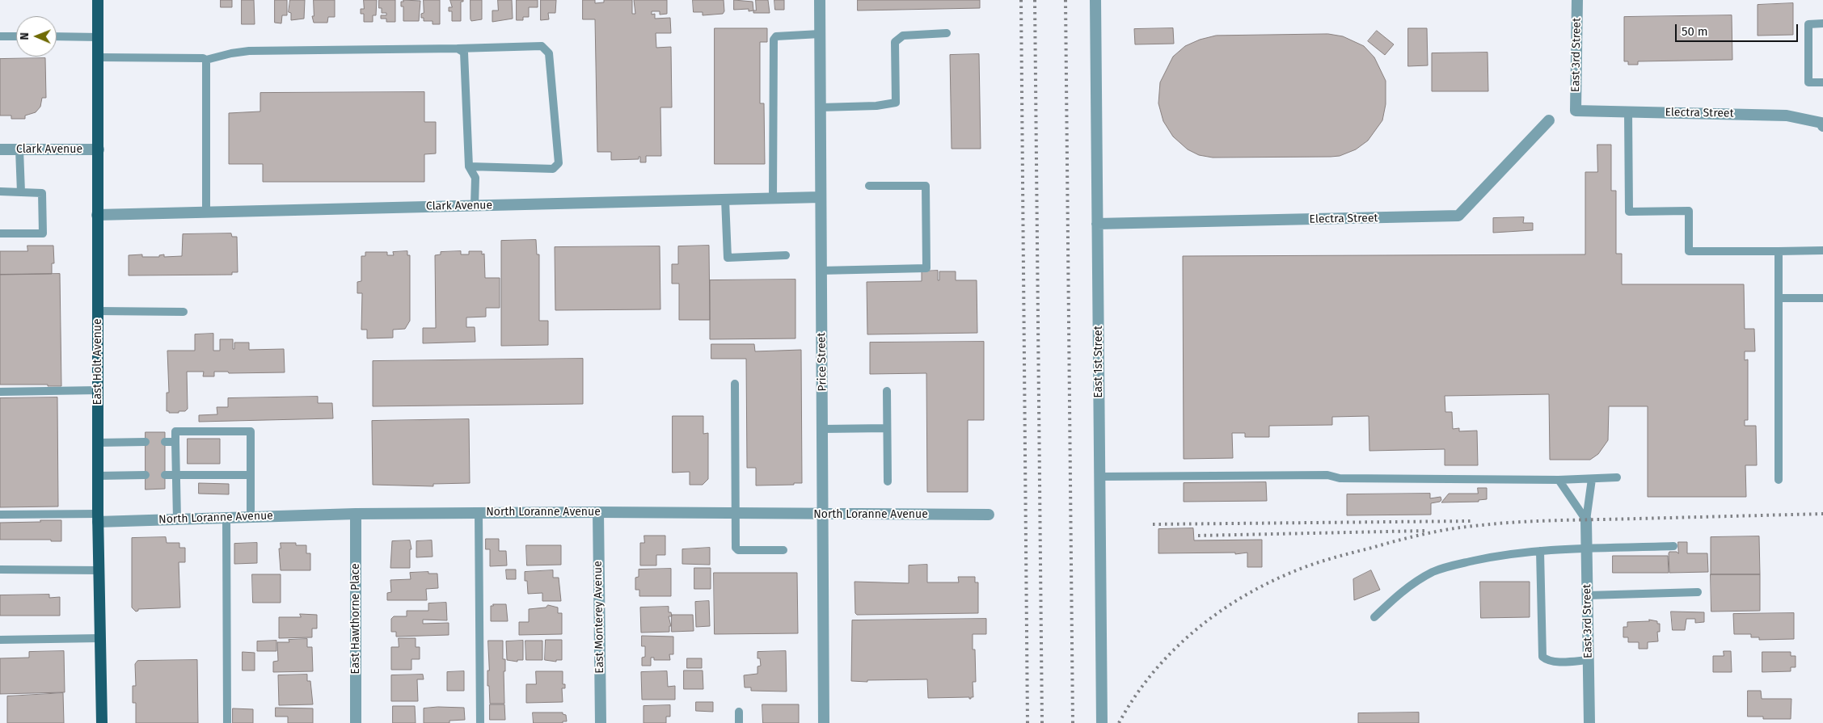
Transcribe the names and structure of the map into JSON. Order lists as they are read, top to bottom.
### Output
{
  "streets": {
    "main road": ["East Holt Avenue"],
    "street": [
      "East 3rd Street",
      "Electra Street",
      "Clark Avenue",
      "Price Street",
      "East 1st Street",
      "North Loranne Avenue",
      "East Monterey Avenue",
      "East Hawthorne Place"
    ]
  },
  "crossings": [
    ["East 3rd Street", "Electra Street"],
    ["Electra Street", "East 1st Street"],
    ["Clark Avenue", "East Holt Avenue"],
    ["Clark Avenue", "Price Street"],
    ["East Holt Avenue", "North Loranne Avenue"],
    ["Price Street", "North Loranne Avenue"],
    ["North Loranne Avenue", "East Monterey Avenue"],
    ["North Loranne Avenue", "East Hawthorne Place"]
  ],
  "scale_bar": "50 m",
  "north": "left"
}
